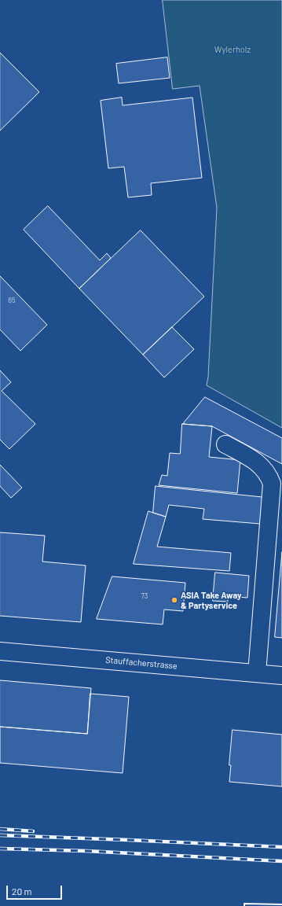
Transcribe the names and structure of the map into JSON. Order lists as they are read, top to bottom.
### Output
{
  "streets": {
    "street": ["Stauffacherstrasse"]
  },
  "parks": ["Wylerholz"],
  "places": ["ASIA Take Away & Partyservice"],
  "house_numbers": ["65", "73"],
  "scale_bar": "20 m"
}
